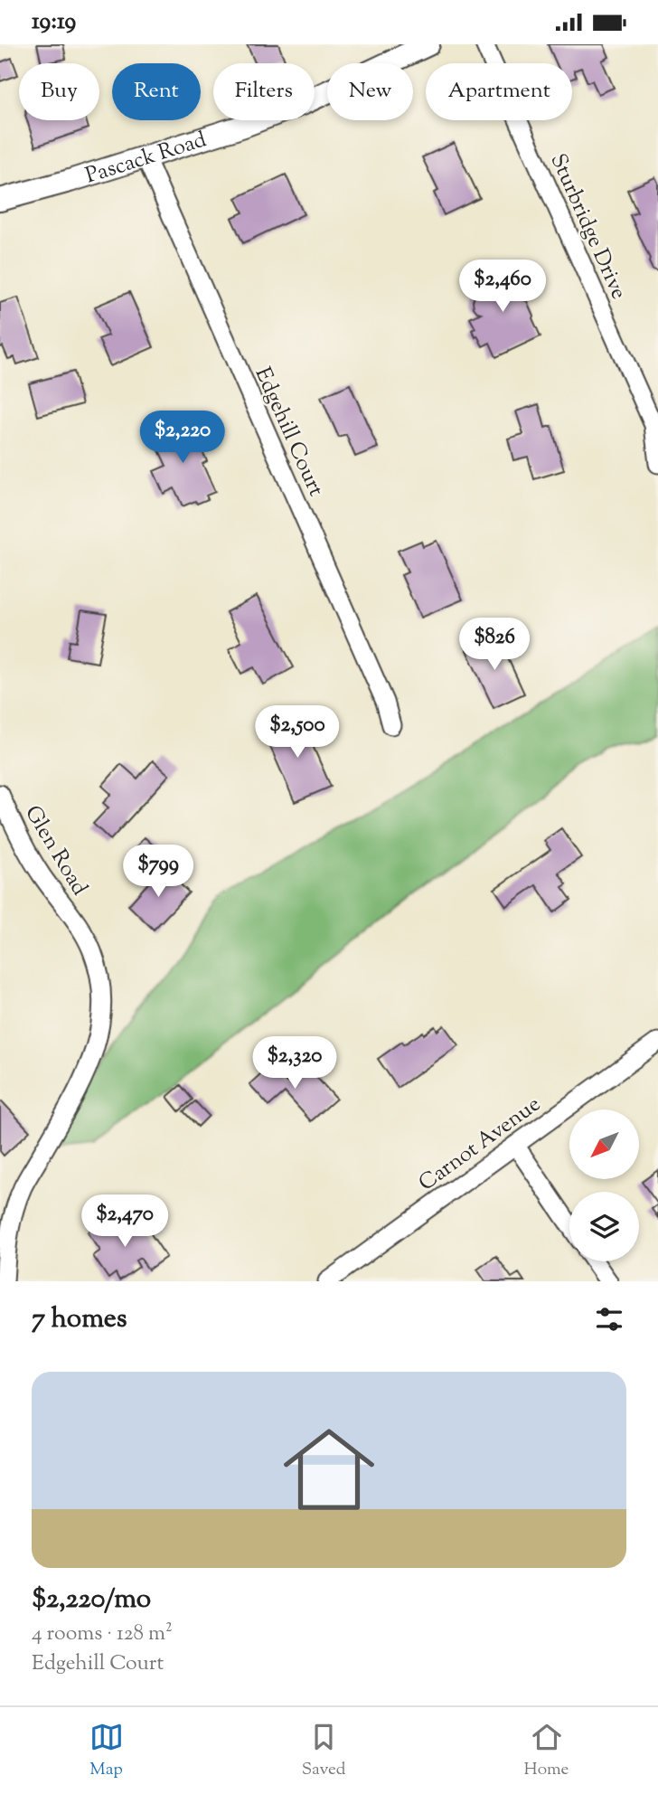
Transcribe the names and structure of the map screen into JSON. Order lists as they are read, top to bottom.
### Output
{
  "streets": {
    "street": [
      "Pascack Road",
      "Sturbridge Drive",
      "Edgehill Court",
      "Glen Road",
      "Carnot Avenue"
    ]
  },
  "crossings": [
    ["Pascack Road", "Edgehill Court"]
  ],
  "north": "bottom left",
  "page": {
    "status": "19:19",
    "chip": [
      "Buy",
      "Rent",
      "Filters",
      "New",
      "Apartment"
    ],
    "price": [
      "$2,460",
      "$2,220",
      "$826",
      "$2,500",
      "$799",
      "$2,320",
      "$2,470"
    ],
    "heading": "7 homes",
    "list": [
      {
        "name": "$2,220/mo",
        "note": "4 rooms · 128 m² · Edgehill Court"
      }
    ],
    "tabs": ["Map", "Saved", "Home"]
  }
}
